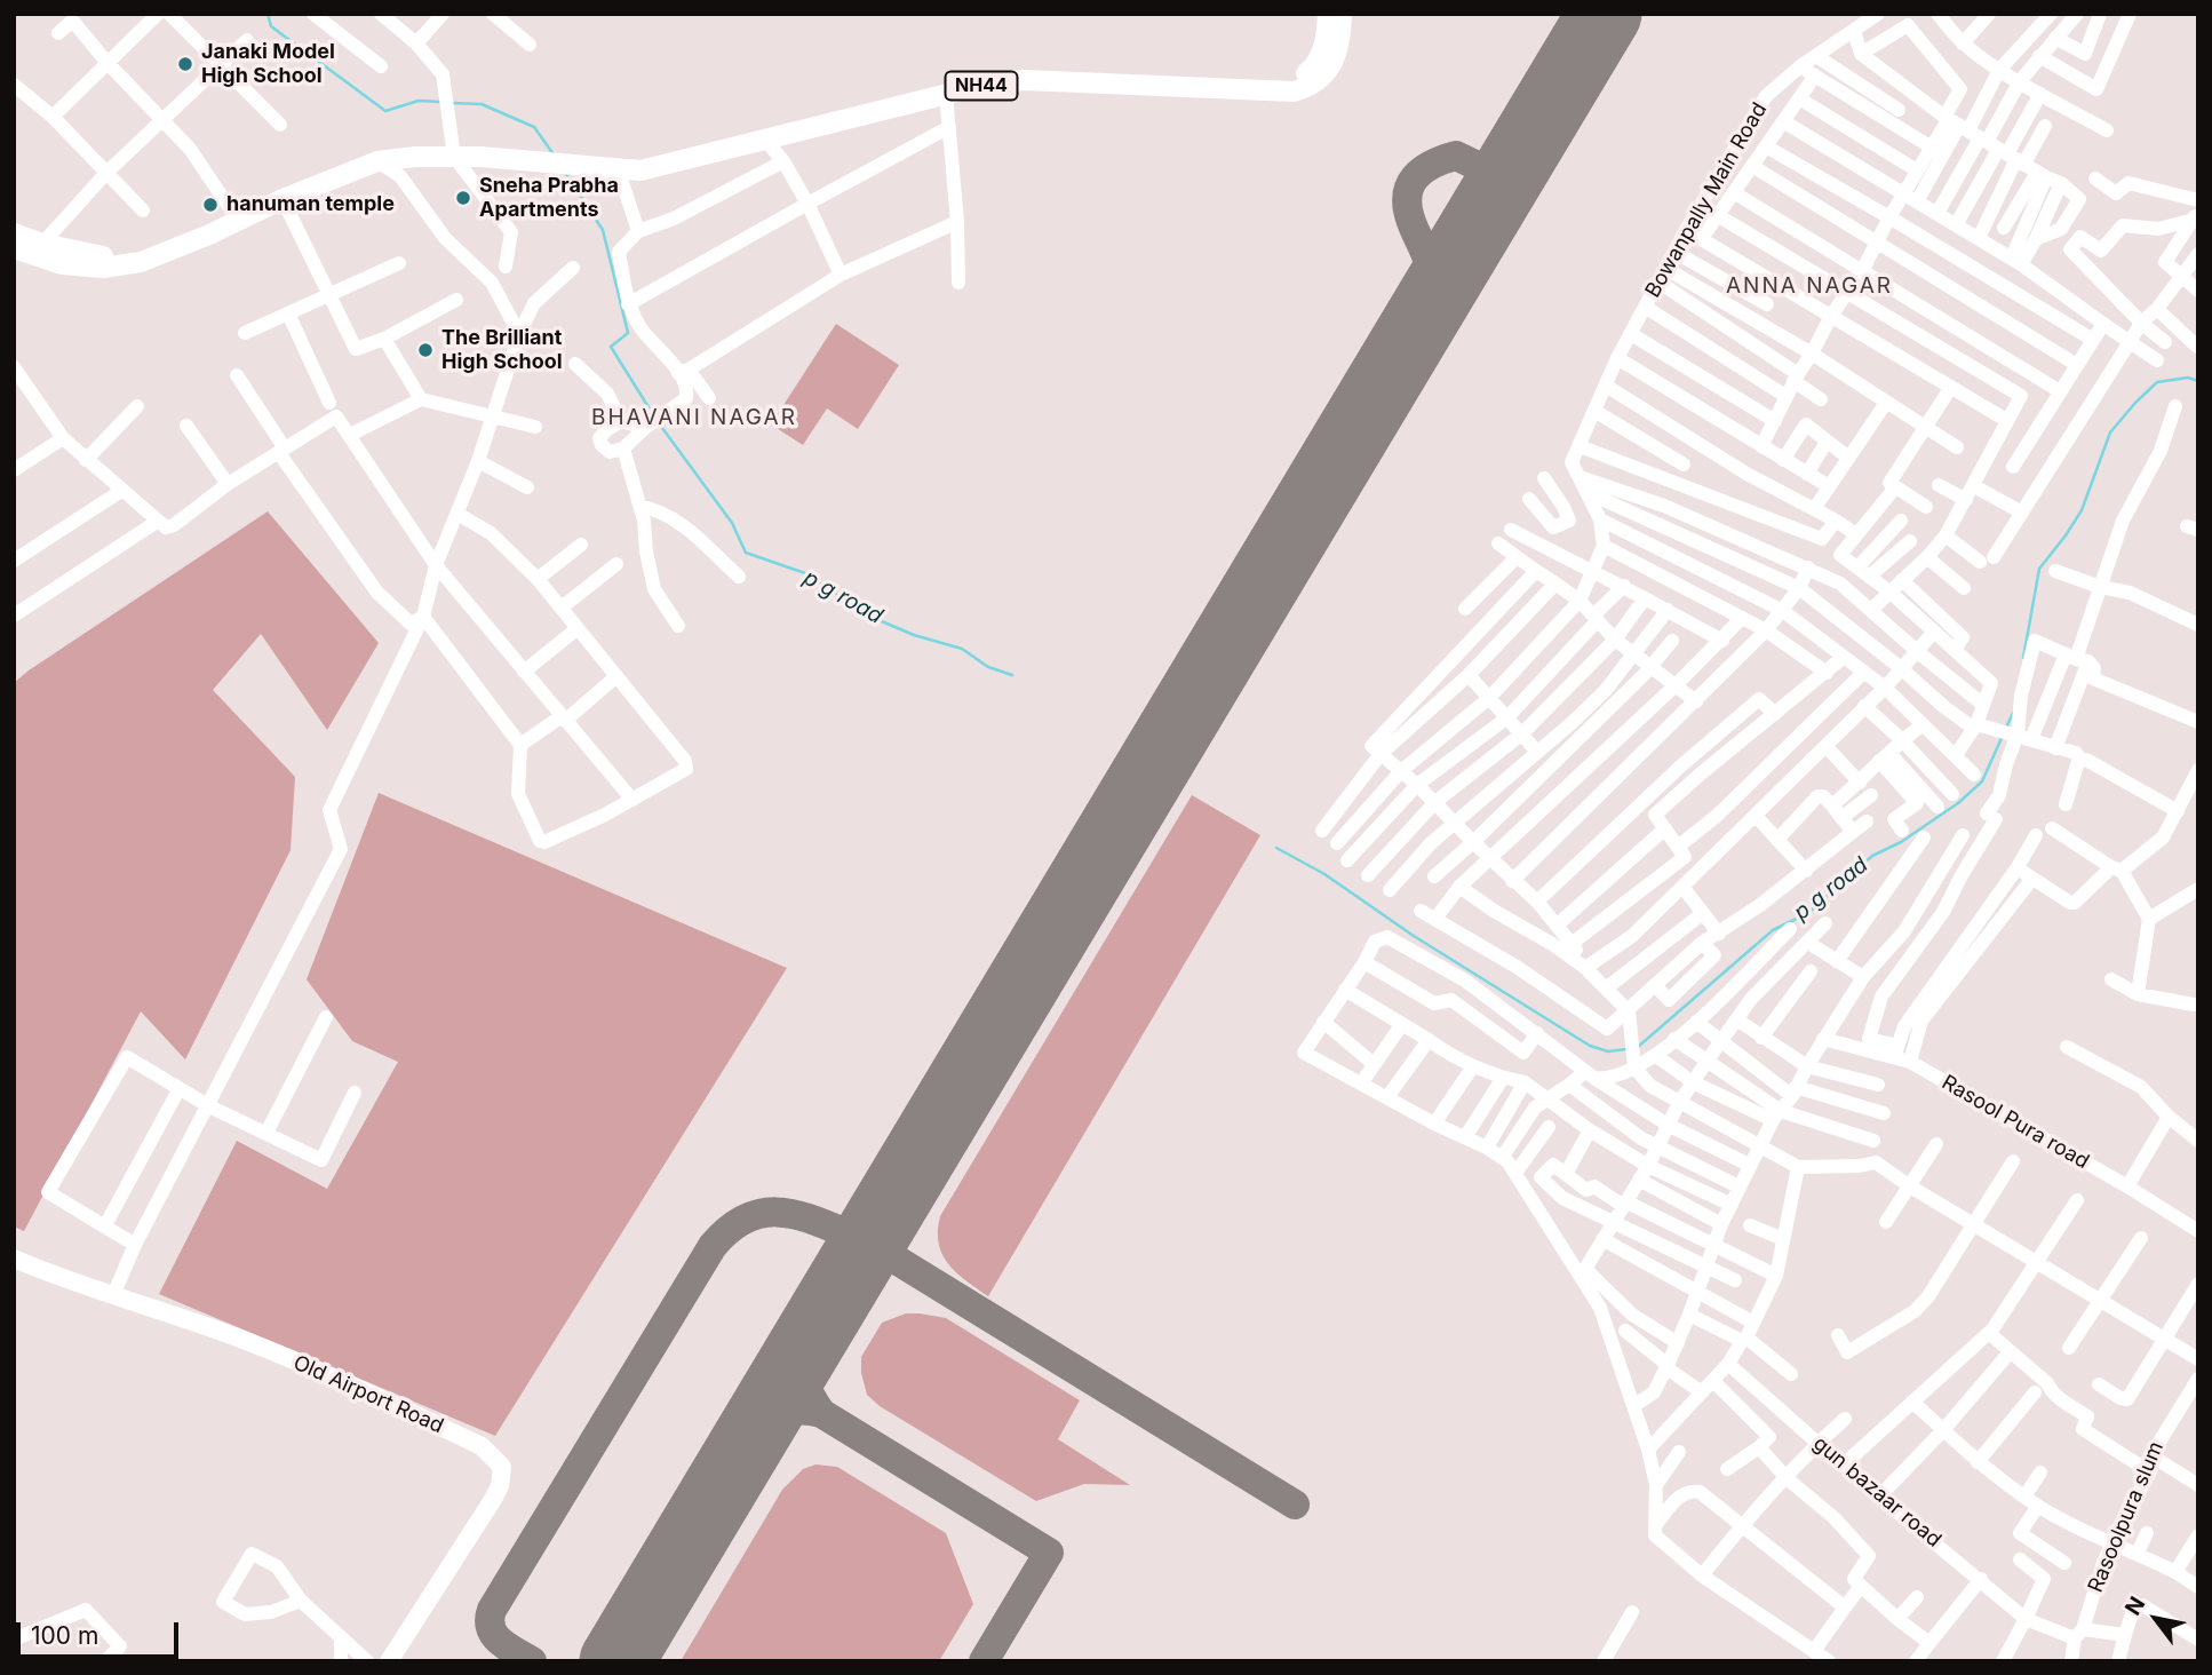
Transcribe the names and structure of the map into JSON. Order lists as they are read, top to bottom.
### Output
{
  "streets": {
    "highway": ["NH44"],
    "main road": ["Old Airport Road"],
    "street": [
      "Bowanpally Main Road",
      "Rasool Pura road",
      "gun bazaar road",
      "Rasoolpura slum"
    ]
  },
  "districts": ["ANNA NAGAR", "BHAVANI NAGAR"],
  "water": ["p g road"],
  "places": [
    "Janaki Model High School",
    "Sneha Prabha Apartments",
    "hanuman temple",
    "The Brilliant High School"
  ],
  "scale_bar": "100 m",
  "north": "top left"
}
